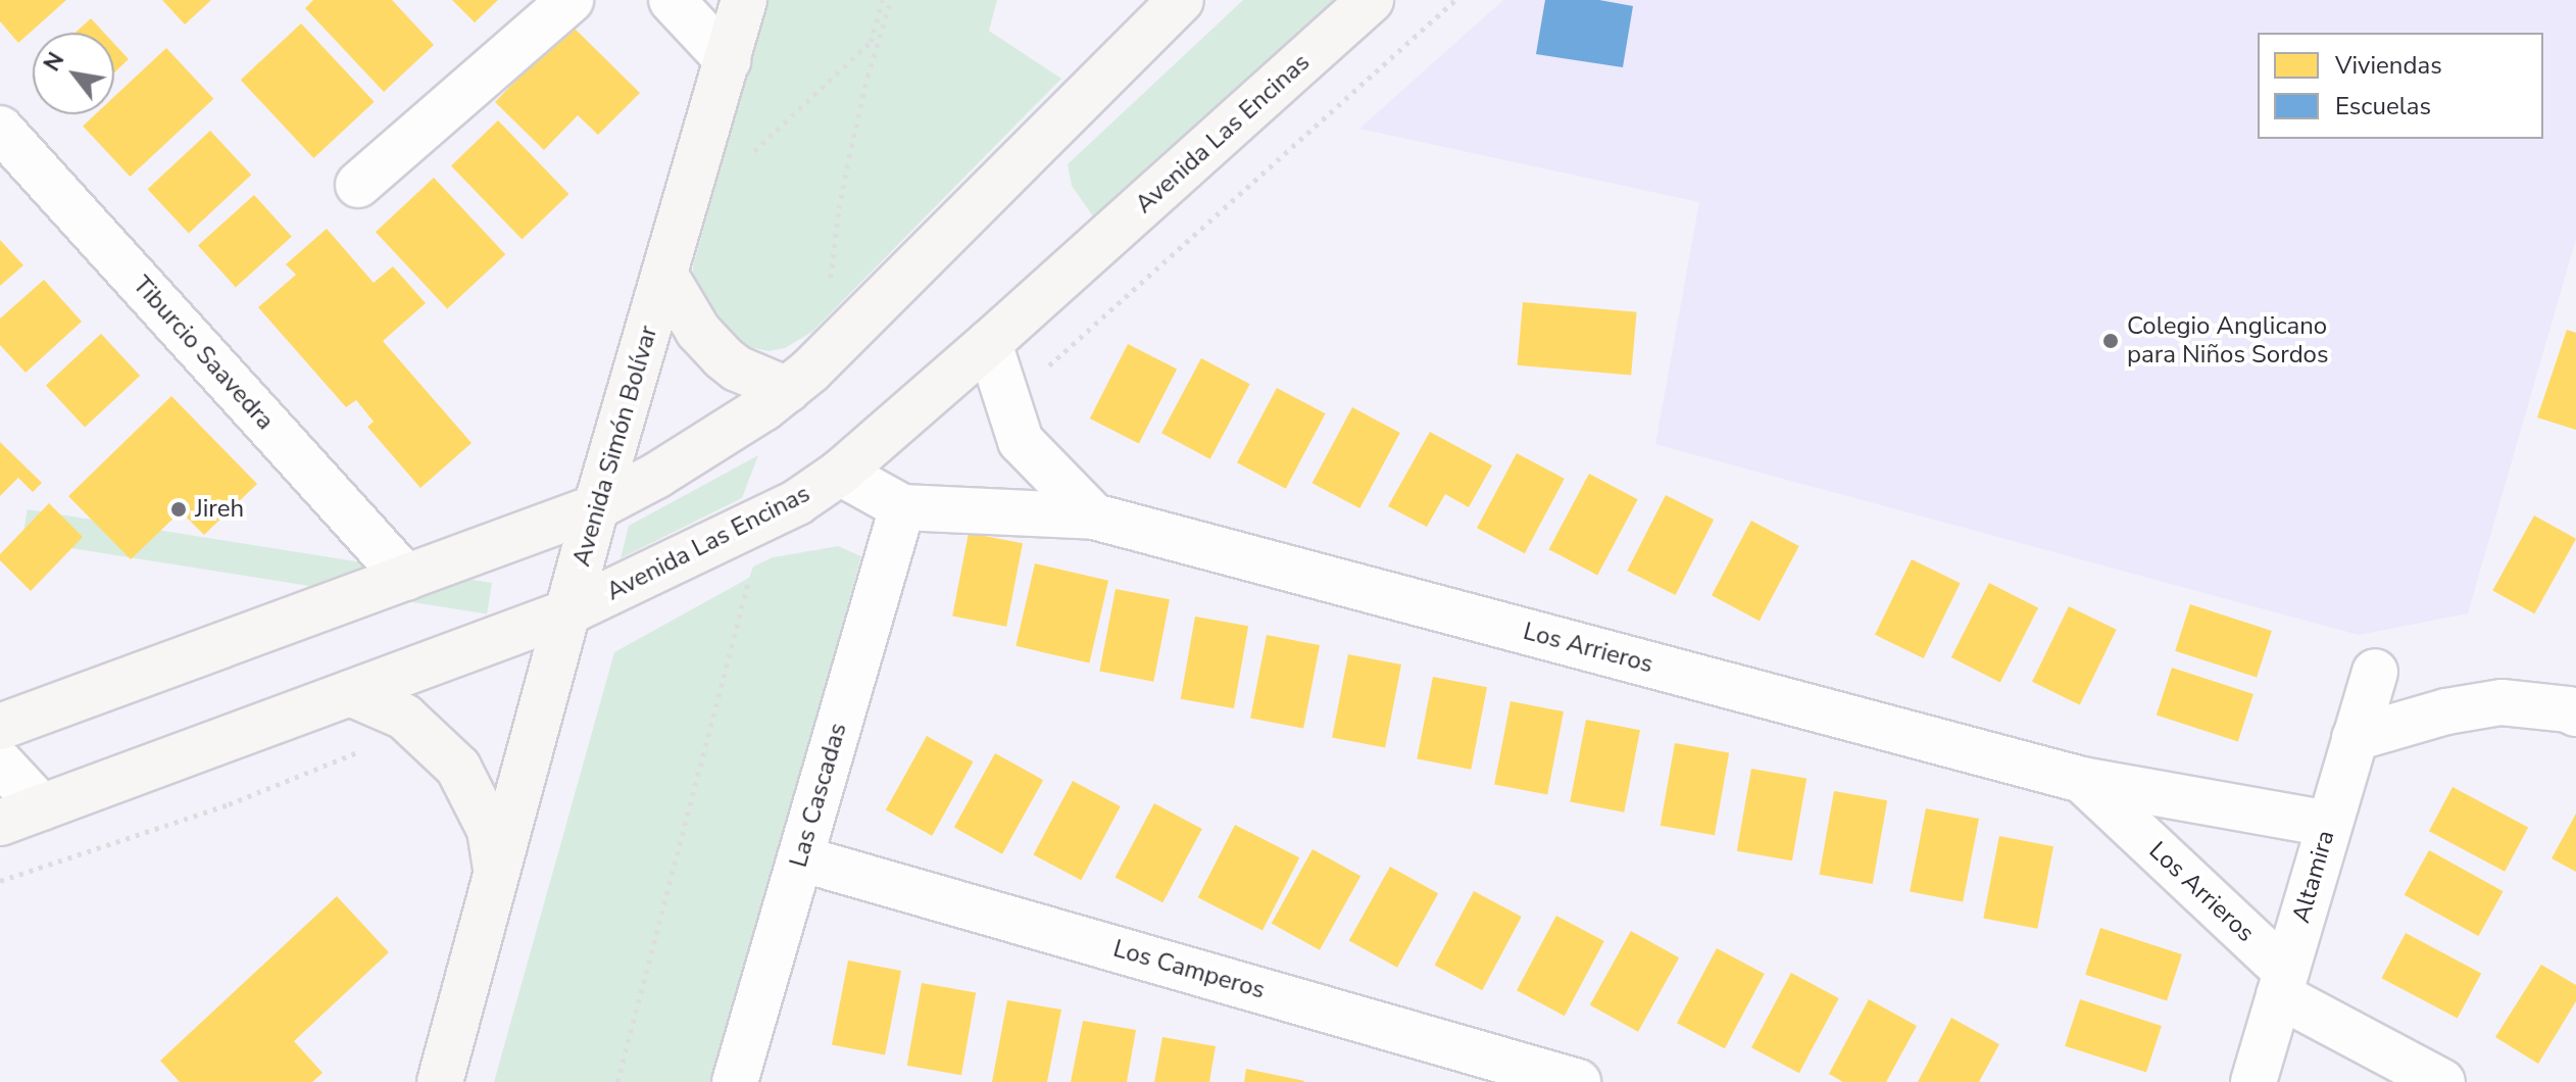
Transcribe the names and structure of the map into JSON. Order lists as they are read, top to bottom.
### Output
{
  "streets": {
    "main road": ["Avenida Las Encinas", "Avenida Simón Bolívar"],
    "street": [
      "Tiburcio Saavedra",
      "Los Arrieros",
      "Las Cascadas",
      "Altamira",
      "Los Camperos"
    ]
  },
  "crossings": [
    ["Avenida Las Encinas", "Avenida Simón Bolívar"],
    ["Avenida Las Encinas", "Los Arrieros"],
    ["Los Arrieros", "Las Cascadas"],
    ["Los Arrieros", "Altamira"],
    ["Las Cascadas", "Los Camperos"]
  ],
  "places": ["Colegio Anglicano para Niños Sordos", "Jireh"],
  "legend": ["Viviendas", "Escuelas"],
  "north": "top left"
}
